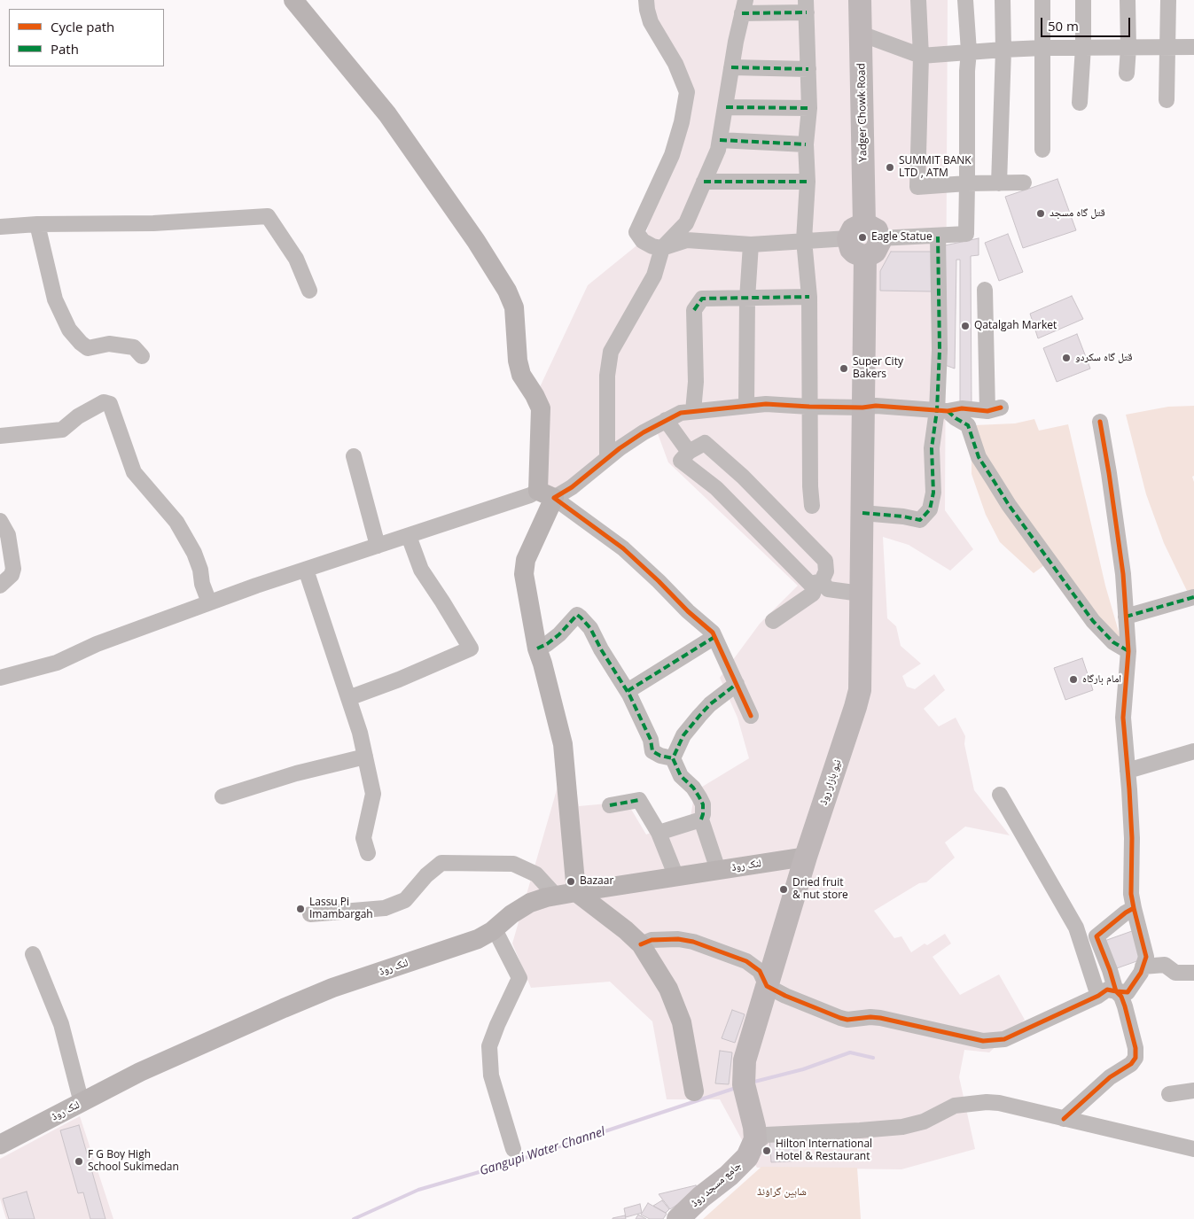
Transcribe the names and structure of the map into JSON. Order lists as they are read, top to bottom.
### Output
{
  "streets": {
    "highway": ["Yadger Chowk Road", "نیو بازار روڈ", "جامع مسجد روڈ"],
    "main road": ["لنک روڈ"]
  },
  "crossings": [
    ["نیو بازار روڈ", "لنک روڈ"],
    ["نیو بازار روڈ", "جامع مسجد روڈ"]
  ],
  "water": ["Gangupi Water Channel"],
  "parks": ["شاہین گراؤنڈ"],
  "places": [
    "SUMMIT BANK LTD , ATM",
    "قتل گاہ مسجد",
    "Eagle Statue",
    "Qatalgah Market",
    "قتل گاہ سکردو",
    "Super City Bakers",
    "امام بارگاہ",
    "Bazaar",
    "Dried fruit & nut store",
    "Lassu Pi Imambargah",
    "Hilton International Hotel & Restaurant",
    "F G Boy High School Sukimedan"
  ],
  "legend": ["Cycle path", "Path"],
  "scale_bar": "50 m"
}
